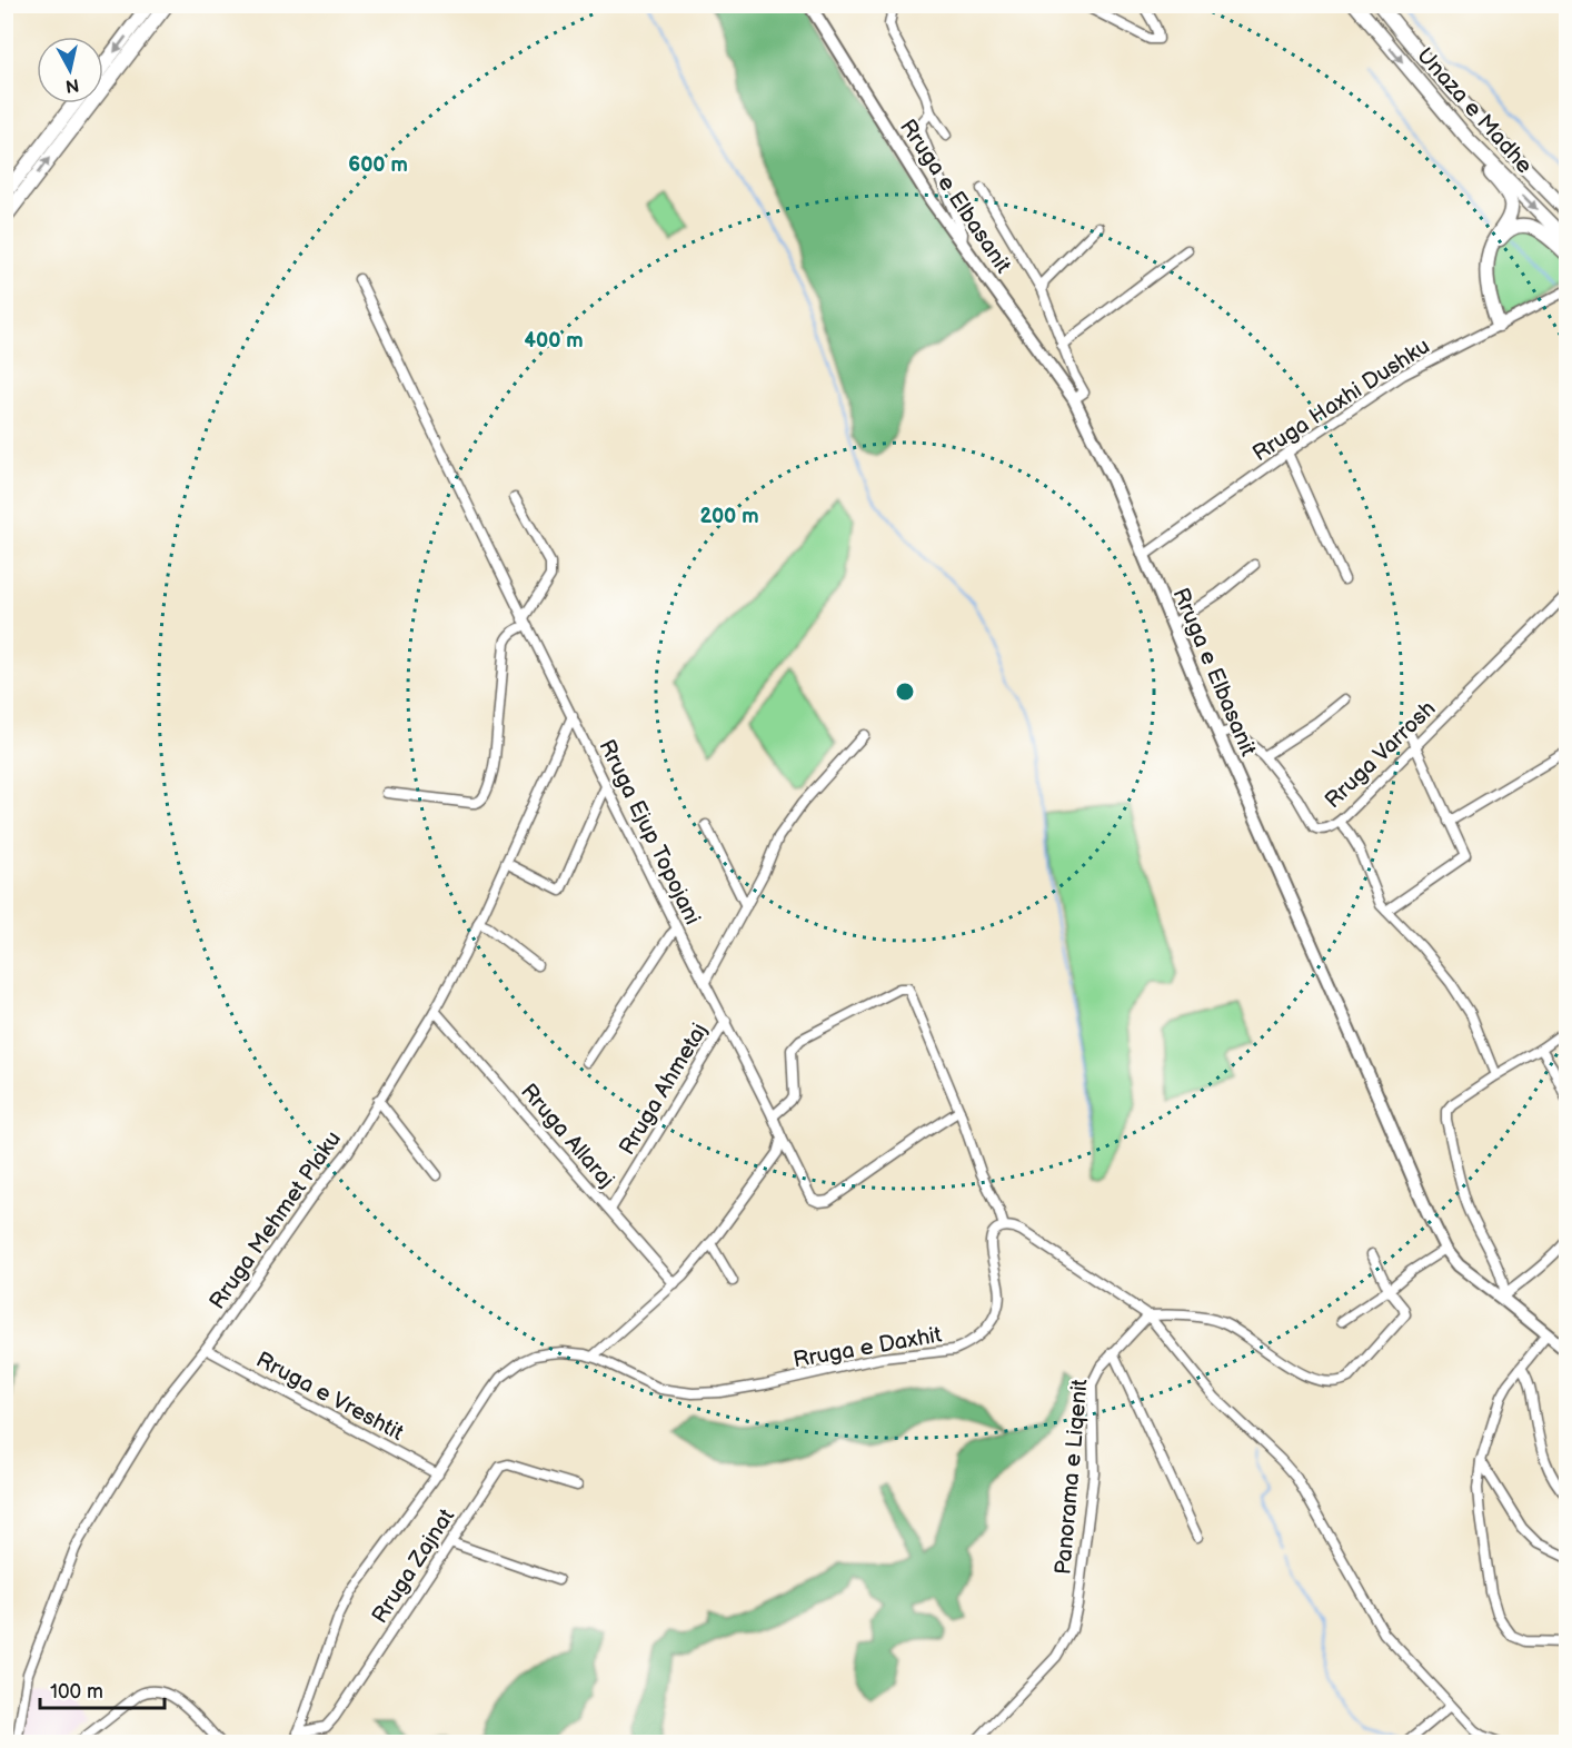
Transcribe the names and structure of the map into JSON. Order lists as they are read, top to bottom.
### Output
{
  "streets": {
    "highway": ["Unaza e Madhe"],
    "main road": ["Rruga e Elbasanit"],
    "street": [
      "Rruga Haxhi Dushku",
      "Rruga Varrosh",
      "Rruga Ejup Topojani",
      "Rruga Ahmetaj",
      "Rruga Allaraj",
      "Rruga Mehmet Plaku",
      "Rruga e Daxhit",
      "Rruga e Vreshtit",
      "Panorama e Liqenit",
      "Rruga Zajnat"
    ]
  },
  "crossings": [
    ["Rruga e Elbasanit", "Rruga Haxhi Dushku"],
    ["Rruga e Elbasanit", "Rruga Varrosh"],
    ["Rruga Ejup Topojani", "Rruga Ahmetaj"],
    ["Rruga Ejup Topojani", "Rruga Mehmet Plaku"],
    ["Rruga Ahmetaj", "Rruga Allaraj"],
    ["Rruga Allaraj", "Rruga Mehmet Plaku"],
    ["Rruga Mehmet Plaku", "Rruga e Vreshtit"],
    ["Rruga e Daxhit", "Rruga e Vreshtit"],
    ["Rruga e Daxhit", "Rruga Zajnat"]
  ],
  "scale_bar": "100 m",
  "north": "bottom",
  "rings": ["600 m", "400 m", "200 m"]
}
